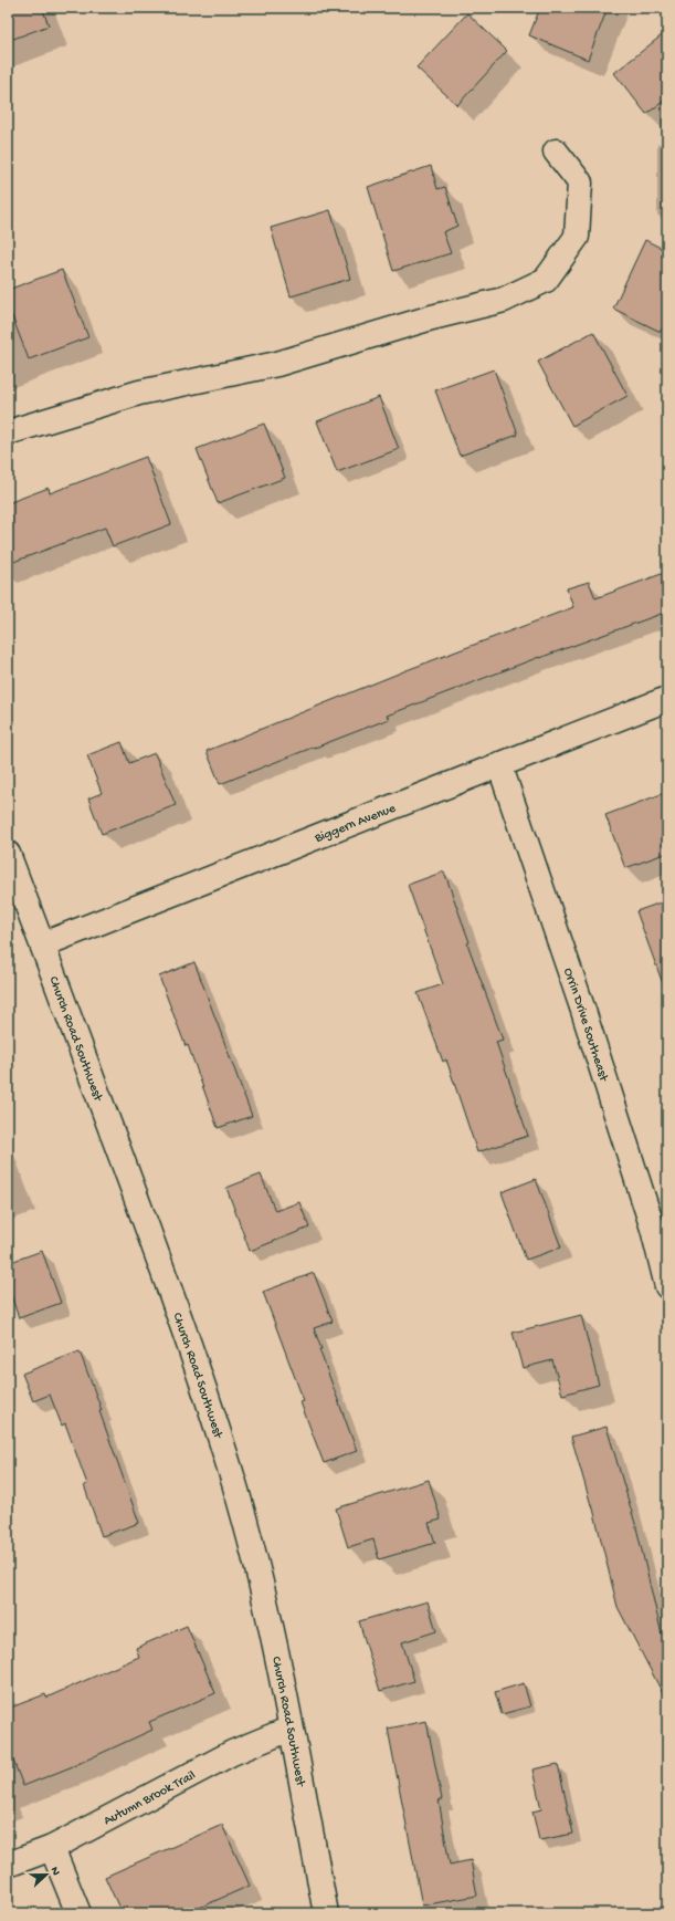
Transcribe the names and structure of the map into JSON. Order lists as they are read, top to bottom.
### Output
{
  "streets": {
    "street": [
      "Biggern Avenue",
      "Orrin Drive Southeast",
      "Church Road Southwest",
      "Autumn Brook Trail"
    ]
  },
  "crossings": [
    ["Biggern Avenue", "Orrin Drive Southeast"],
    ["Biggern Avenue", "Church Road Southwest"],
    ["Church Road Southwest", "Autumn Brook Trail"]
  ],
  "north": "right"
}
